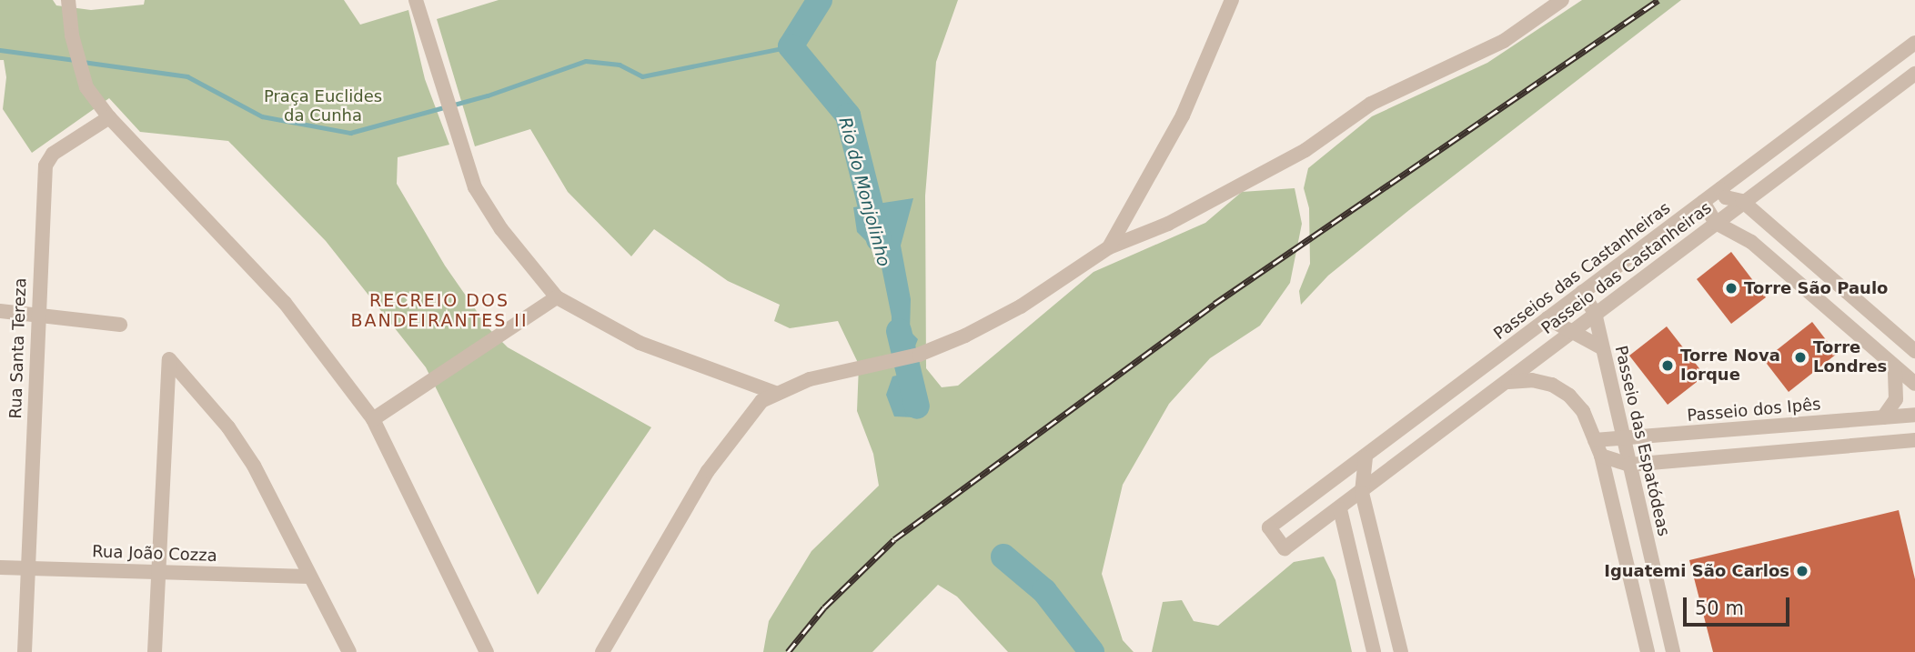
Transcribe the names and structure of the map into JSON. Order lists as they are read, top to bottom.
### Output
{
  "streets": {
    "street": [
      "Passeio das Castanheiras",
      "Passeios das Castanheiras",
      "Rua Santa Tereza",
      "Passeio dos Ipês",
      "Passeio das Espatódeas",
      "Rua João Cozza"
    ]
  },
  "crossings": [
    ["Passeio das Castanheiras", "Passeios das Castanheiras"],
    ["Passeio das Castanheiras", "Passeio das Espatódeas"],
    ["Rua Santa Tereza", "Rua João Cozza"],
    ["Passeio dos Ipês", "Passeio das Espatódeas"]
  ],
  "districts": ["RECREIO DOS BANDEIRANTES II"],
  "water": ["Rio do Monjolinho"],
  "parks": ["Praça Euclides da Cunha"],
  "places": [
    "Torre São Paulo",
    "Torre Londres",
    "Torre Nova Iorque",
    "Iguatemi São Carlos"
  ],
  "scale_bar": "50 m"
}
